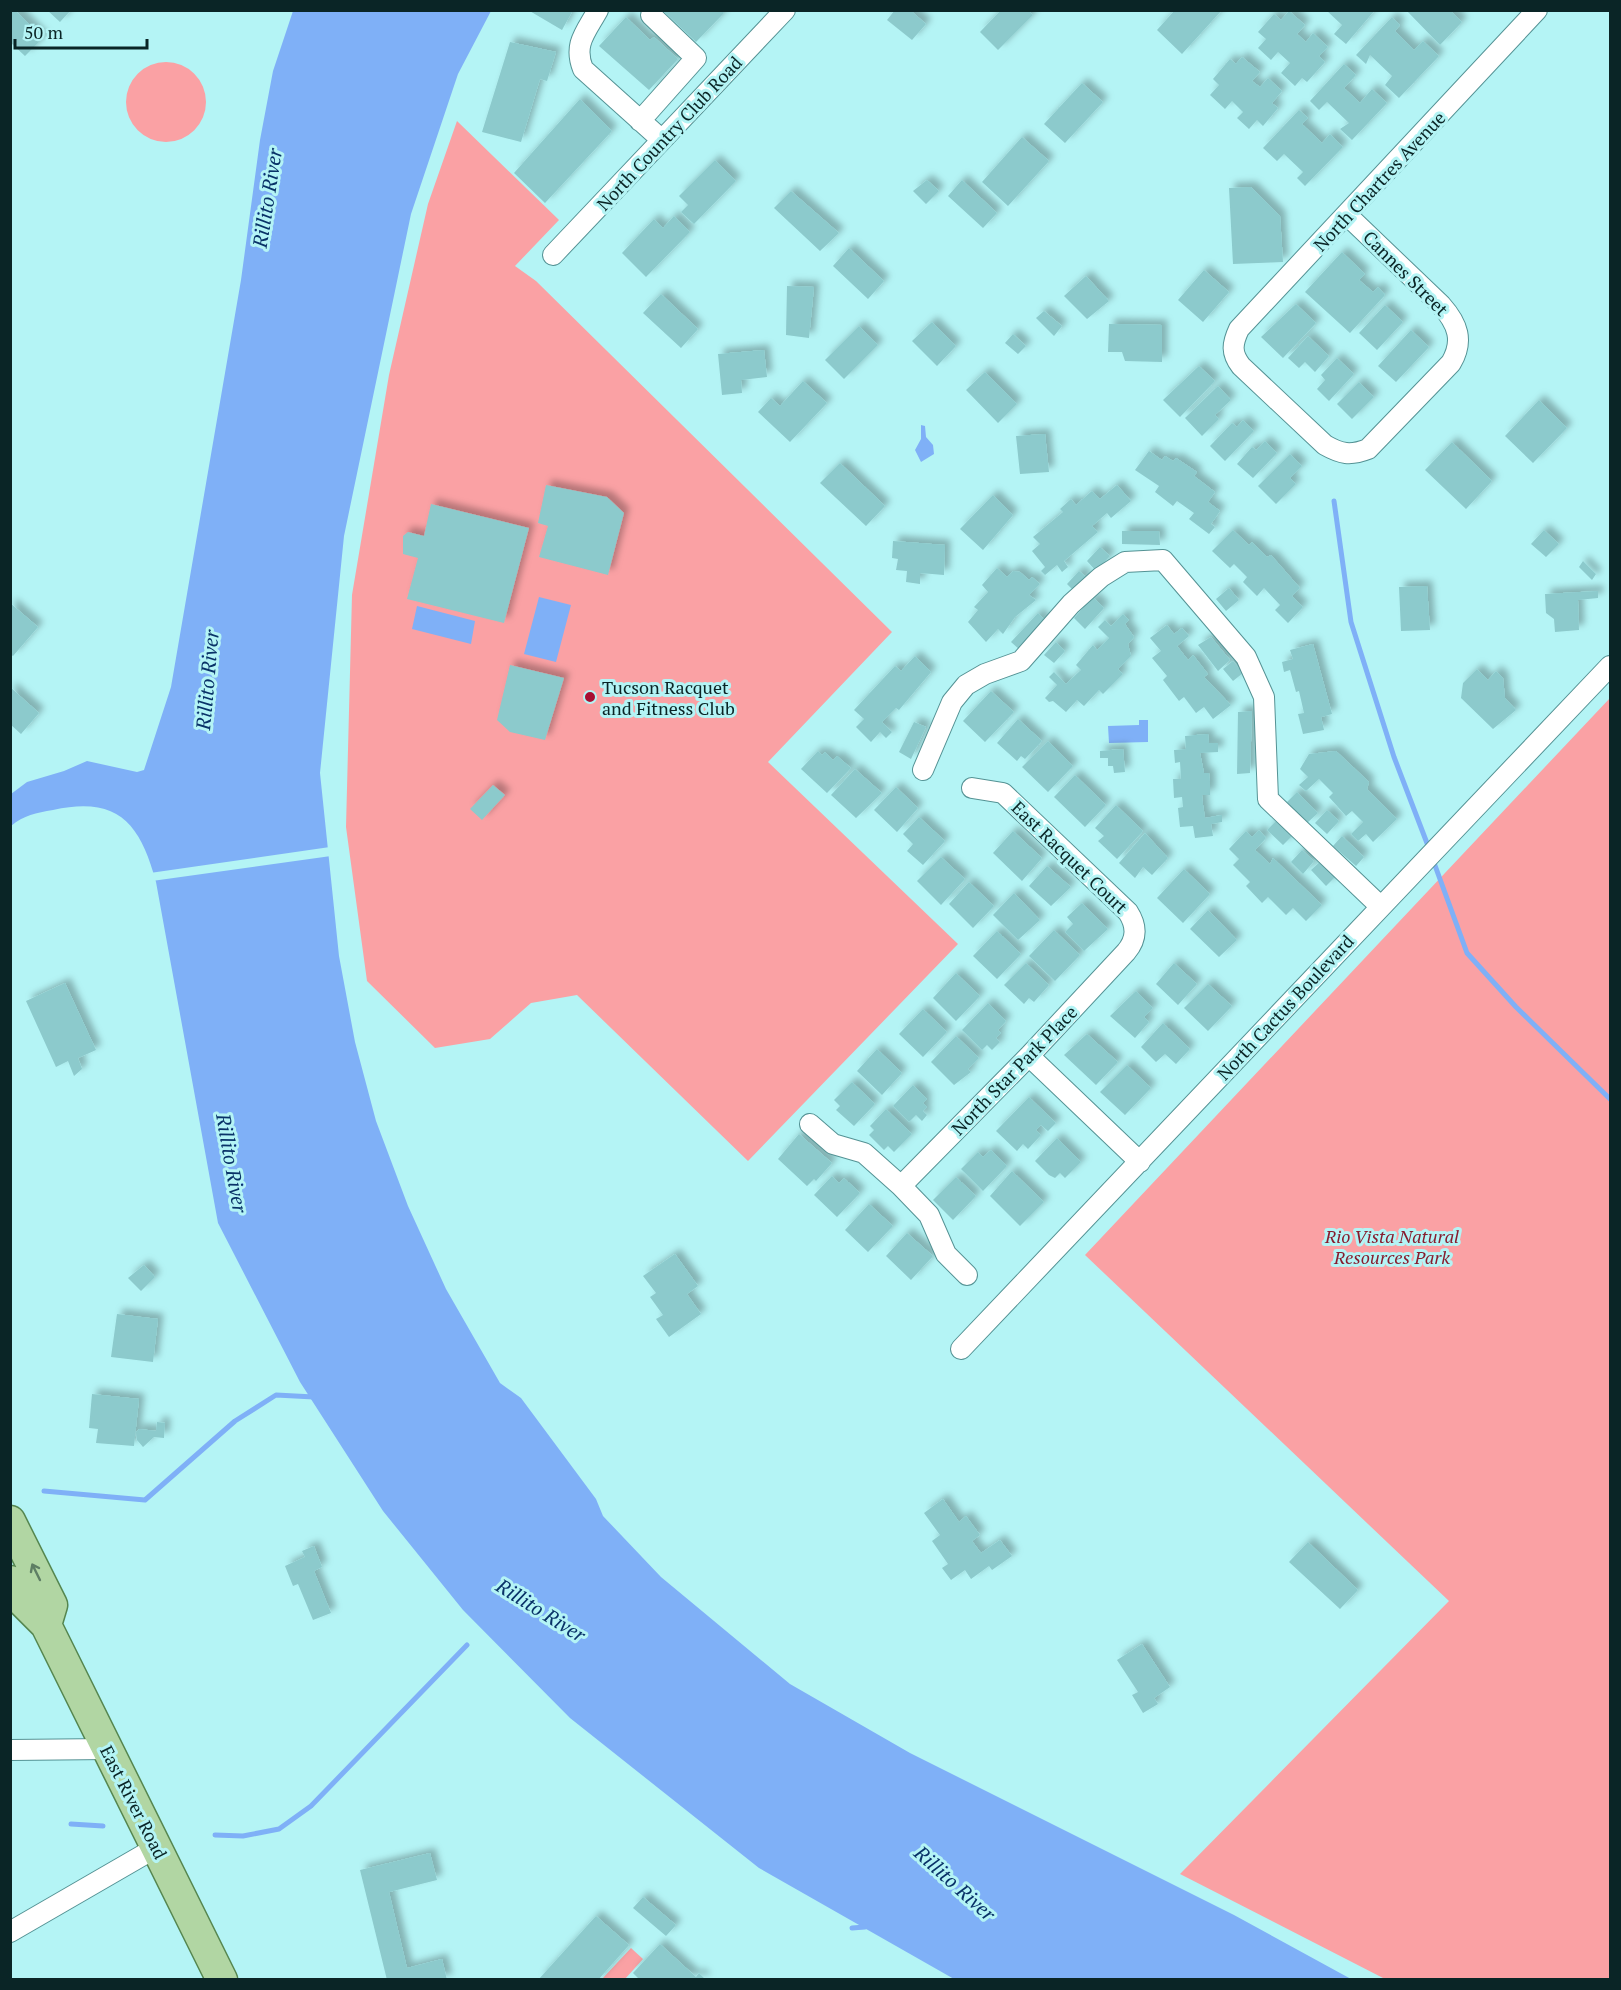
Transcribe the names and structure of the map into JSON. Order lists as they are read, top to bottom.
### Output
{
  "streets": {
    "main road": ["East River Road"],
    "street": [
      "North Country Club Road",
      "North Chartres Avenue",
      "Cannes Street",
      "East Racquet Court",
      "North Cactus Boulevard",
      "North Star Park Place"
    ]
  },
  "crossings": [
    ["North Chartres Avenue", "Cannes Street"],
    ["East Racquet Court", "North Star Park Place"]
  ],
  "water": ["Rillito River"],
  "parks": ["Rio Vista Natural Resources Park"],
  "places": ["Tucson Racquet and Fitness Club"],
  "scale_bar": "50 m"
}
